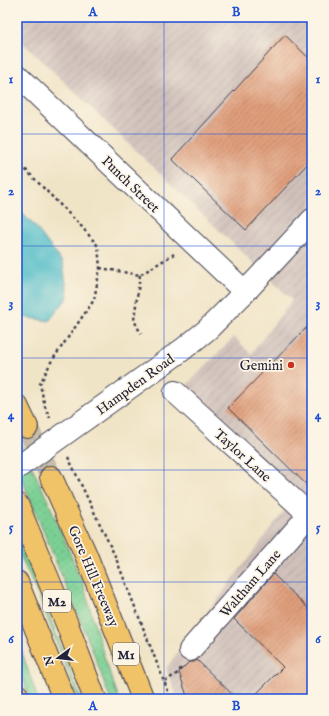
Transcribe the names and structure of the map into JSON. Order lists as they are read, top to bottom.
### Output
{
  "streets": {
    "highway": ["Gore Hill Freeway", "M2", "M1"],
    "street": [
      "Punch Street",
      "Hampden Road",
      "Taylor Lane",
      "Waltham Lane"
    ]
  },
  "crossings": [
    ["Punch Street", "Hampden Road"],
    ["Taylor Lane", "Waltham Lane"]
  ],
  "places": ["Gemini"],
  "north": "left",
  "grid": {
    "columns": ["A", "B"],
    "rows": [
      "1",
      "2",
      "3",
      "4",
      "5",
      "6"
    ]
  }
}
